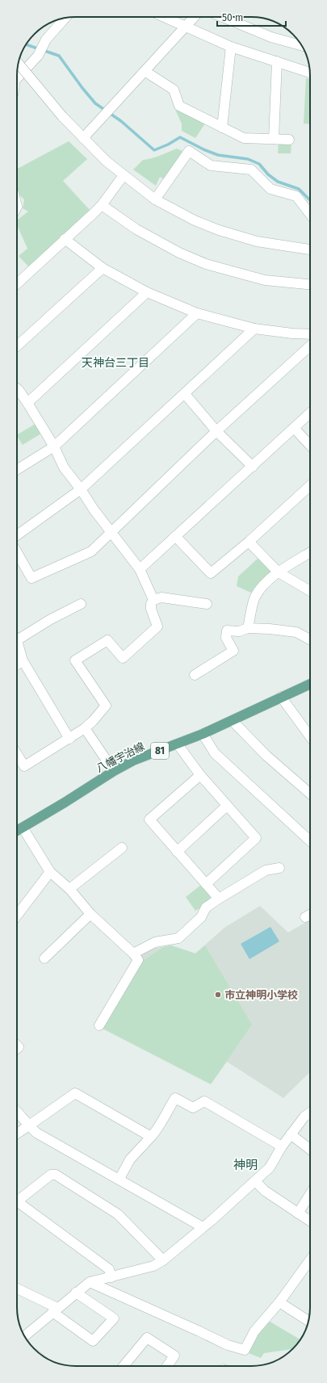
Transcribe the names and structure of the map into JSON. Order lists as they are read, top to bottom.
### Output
{
  "streets": {
    "main road": ["81", "八幡宇治線"]
  },
  "districts": ["天神台三丁目", "神明"],
  "places": ["市立神明小学校"],
  "scale_bar": "50 m"
}
